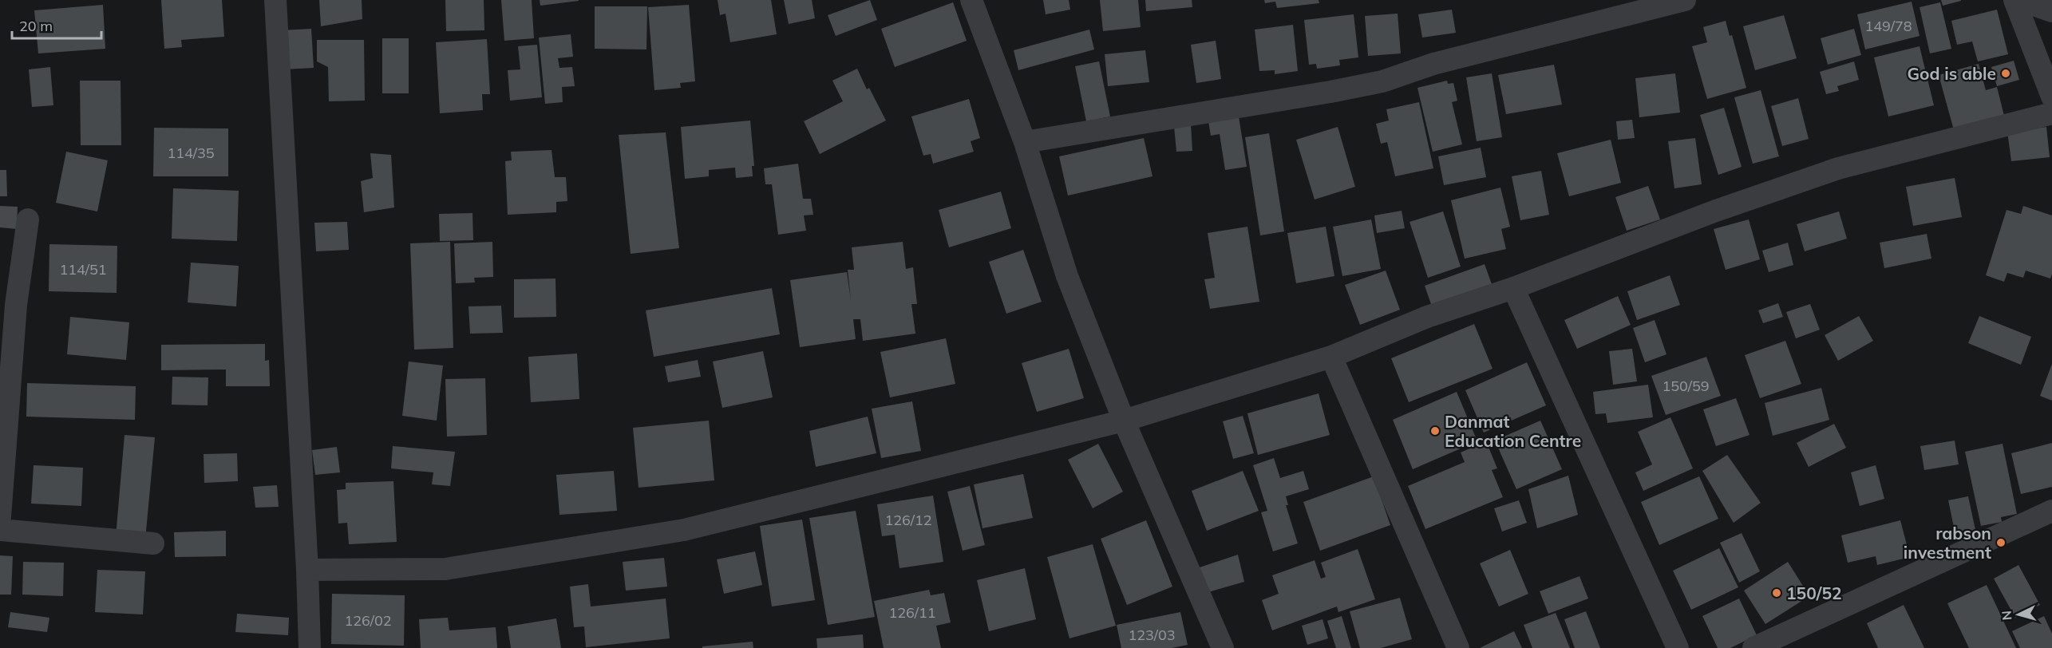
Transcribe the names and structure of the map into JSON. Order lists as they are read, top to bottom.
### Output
{
  "places": [
    "God is able",
    "Danmat Education Centre",
    "rabson investment",
    "150/52"
  ],
  "house_numbers": [
    "149/78",
    "114/35",
    "114/51",
    "150/59",
    "126/12",
    "126/11",
    "126/02",
    "123/03"
  ],
  "scale_bar": "20 m",
  "north": "left"
}
